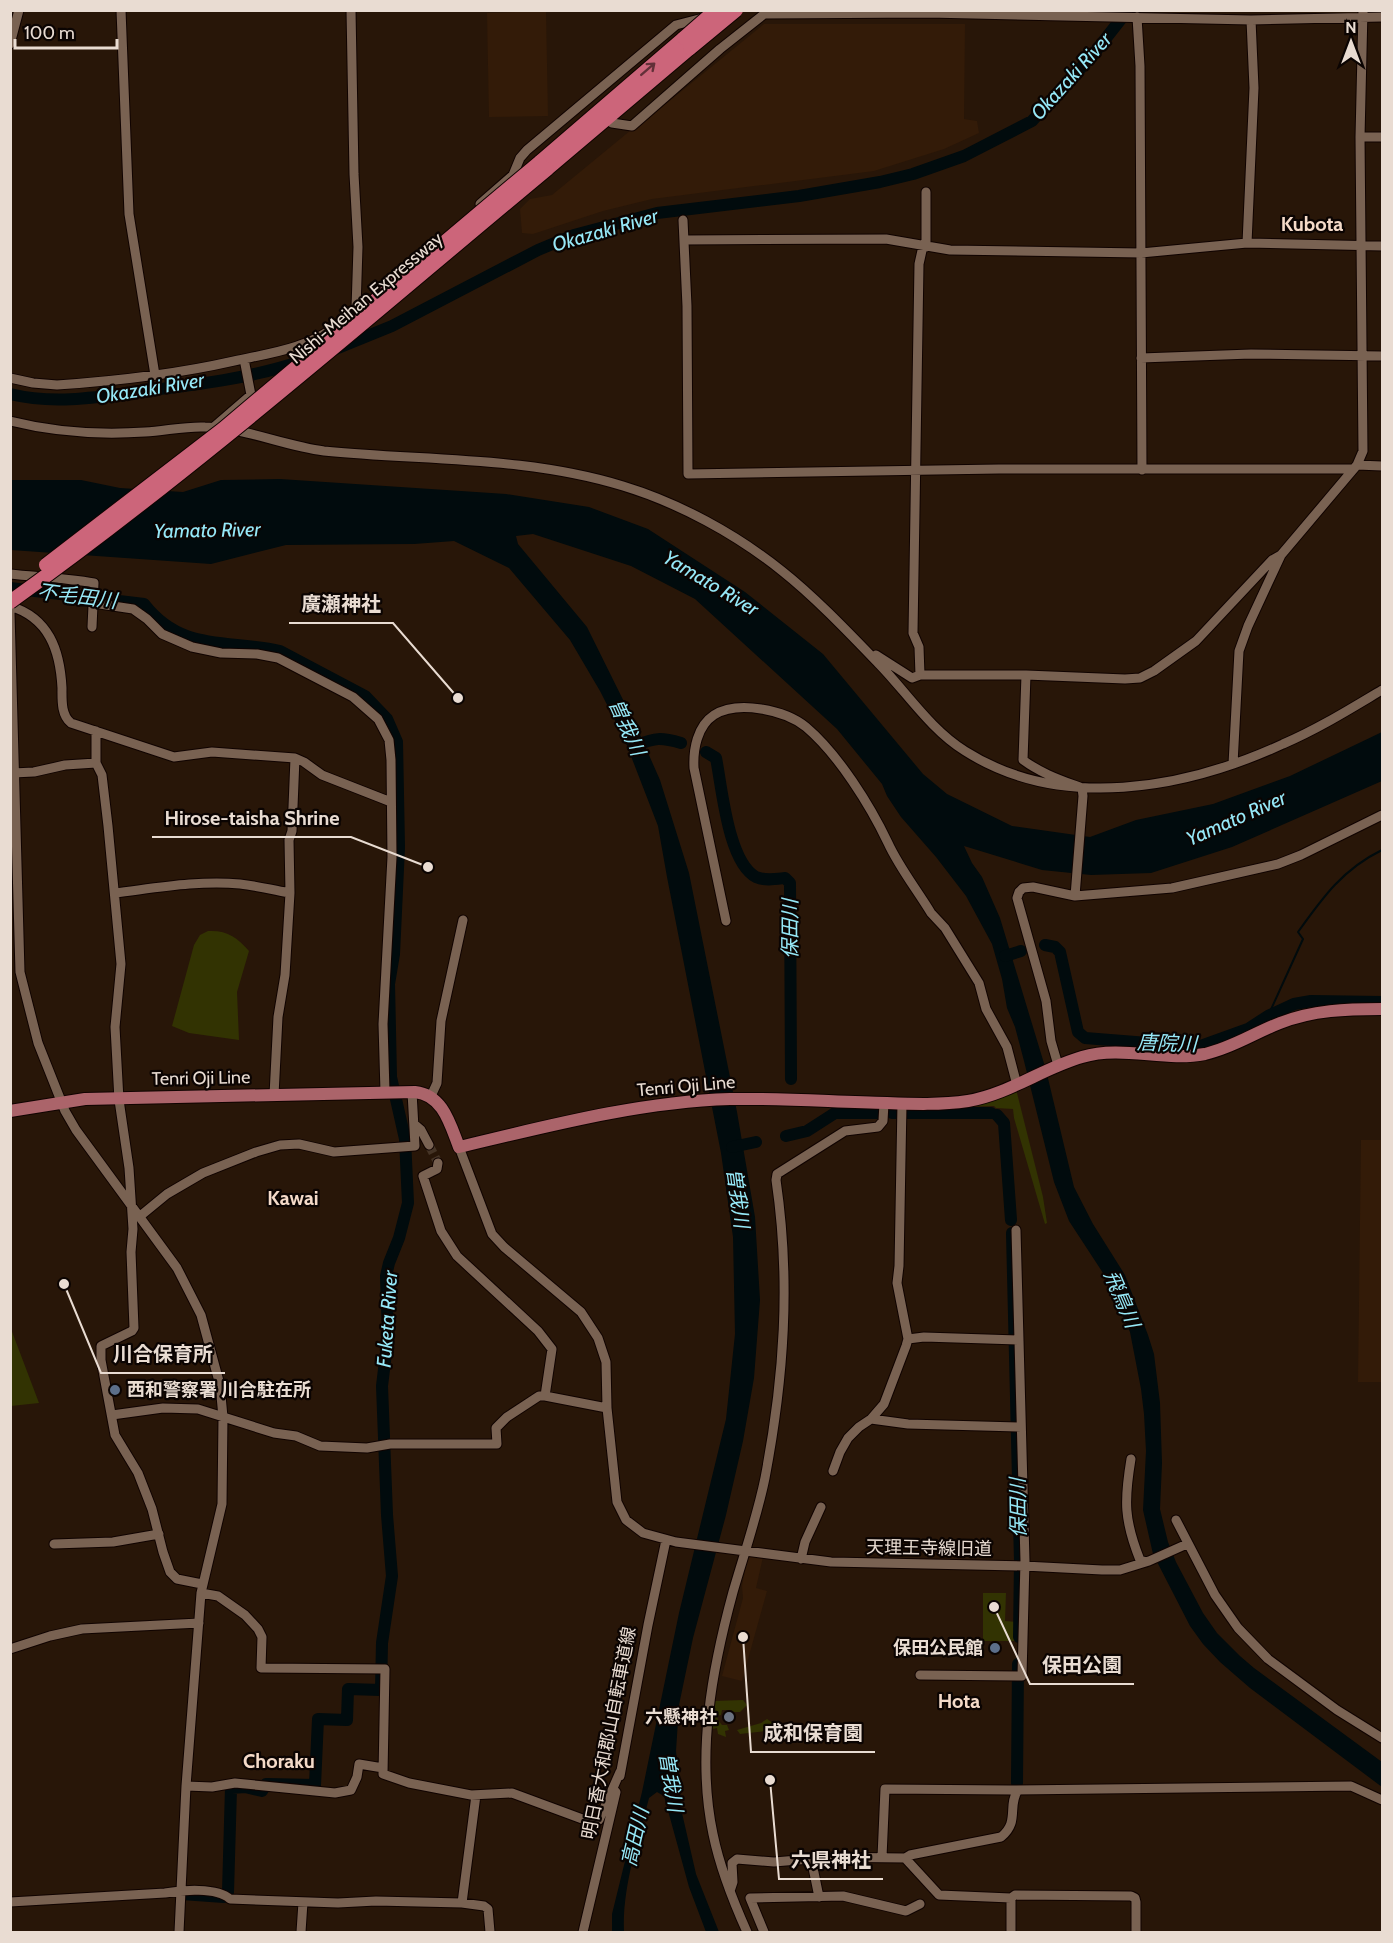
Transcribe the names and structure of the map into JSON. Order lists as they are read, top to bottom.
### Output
{
  "streets": {
    "highway": ["Nishi-Meihan Expressway"],
    "main road": ["Tenri Oji Line"],
    "street": ["天理王寺線旧道", "明日香大和郡山自転車道線"]
  },
  "crossings": [
    ["Tenri Oji Line", "天理王寺線旧道"],
    ["天理王寺線旧道", "明日香大和郡山自転車道線"]
  ],
  "districts": [
    "Kubota",
    "Kawai",
    "Hota",
    "Choraku"
  ],
  "water": [
    "Okazaki River",
    "Yamato River",
    "不毛田川",
    "曽我川",
    "保田川",
    "唐院川",
    "飛鳥川",
    "Fuketa River",
    "高田川"
  ],
  "places": [
    "廣瀬神社",
    "Hirose-taisha Shrine",
    "川合保育所",
    "西和警察署 川合駐在所",
    "保田公園",
    "成和保育園",
    "保田公民館",
    "六懸神社",
    "六県神社"
  ],
  "scale_bar": "100 m",
  "north": "top"
}
